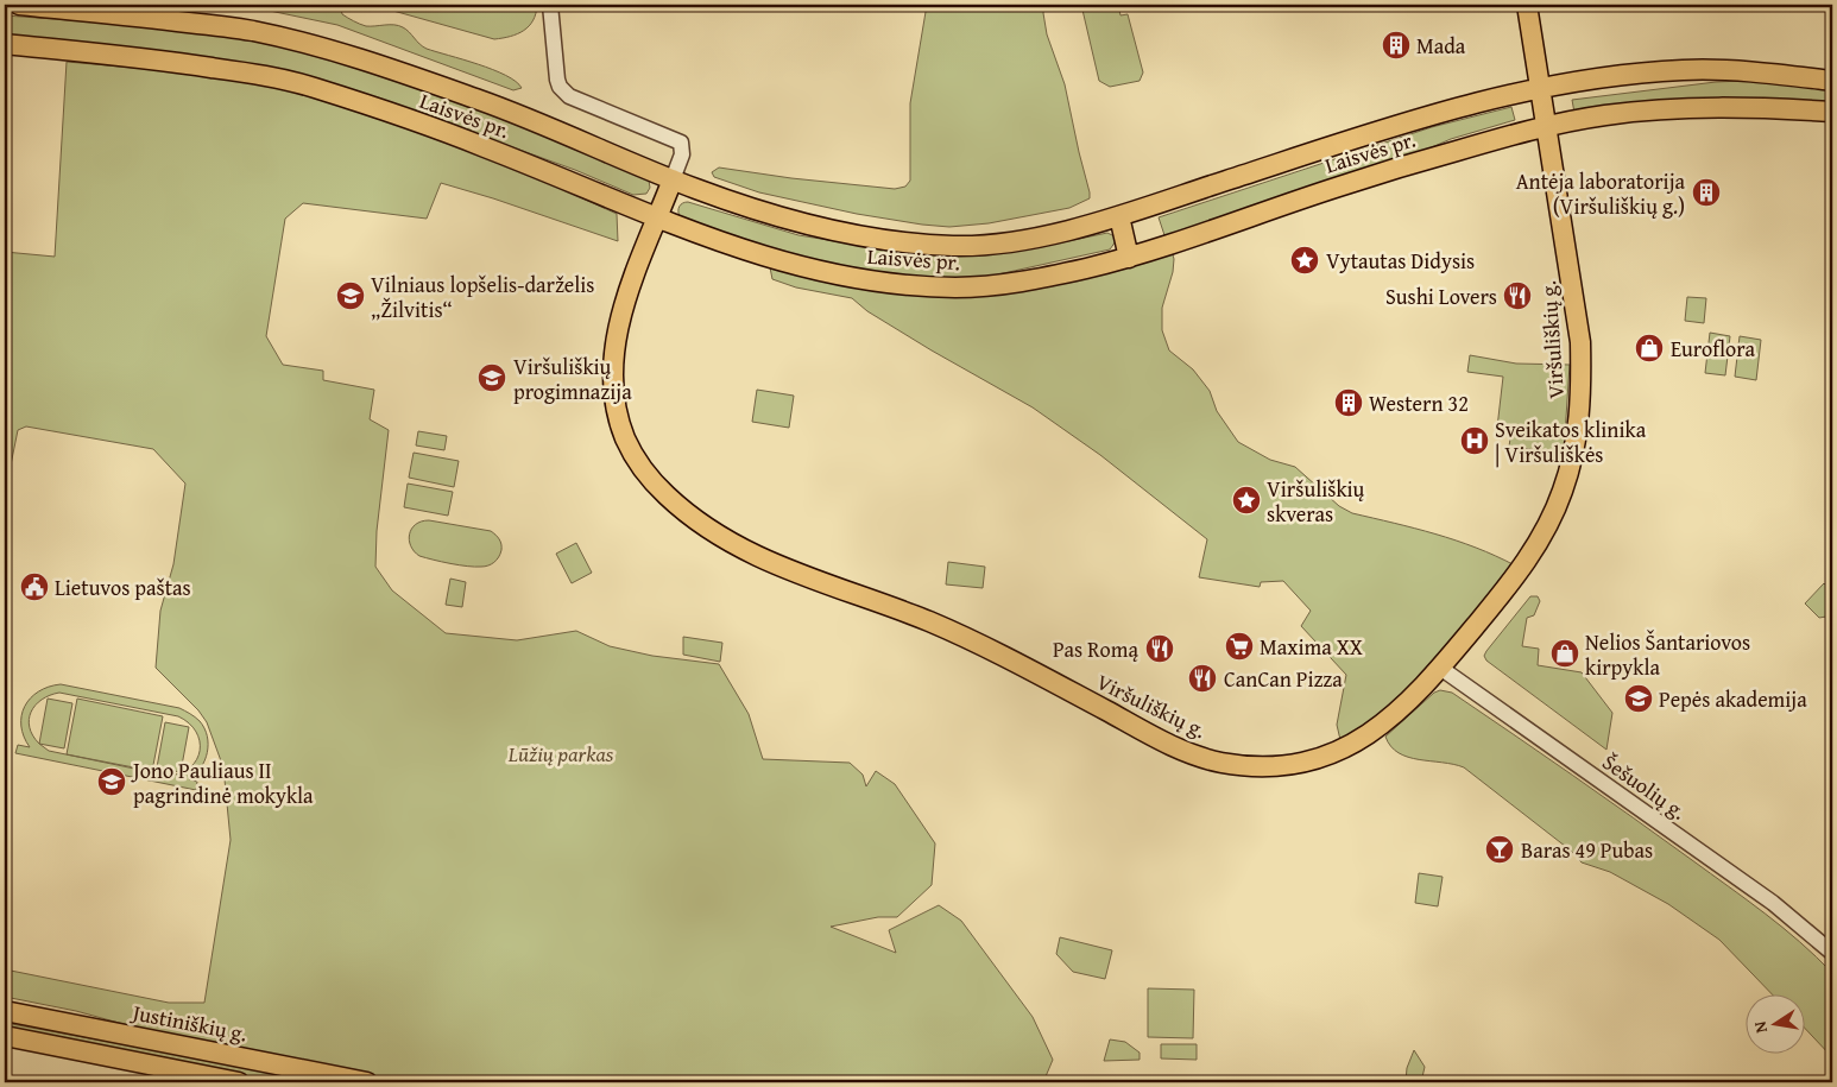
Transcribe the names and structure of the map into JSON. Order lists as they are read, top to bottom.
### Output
{
  "streets": {
    "main road": ["Laisvės pr.", "Viršuliškių g.", "Justiniškių g."],
    "street": ["Šešuolių g."]
  },
  "crossings": [
    ["Laisvės pr.", "Viršuliškių g."],
    ["Viršuliškių g.", "Šešuolių g."]
  ],
  "parks": ["Lūžių parkas"],
  "places": {
    "building": ["Mada", "Antėja laboratorija (Viršuliškių g.)", "Western 32"],
    "place": ["Vytautas Didysis", "Viršuliškių skveras"],
    "school or university": [
      "Vilniaus lopšelis-darželis „Žilvitis“",
      "Viršuliškių progimnazija",
      "Pepės akademija",
      "Jono Pauliaus II pagrindinė mokykla"
    ],
    "restaurant": ["Sushi Lovers", "Pas Romą", "CanCan Pizza"],
    "shop": ["Euroflora", "Nelios Šantariovos kirpykla"],
    "hospital": ["Sveikatos klinika | Viršuliškės"],
    "public building": ["Lietuvos paštas"],
    "supermarket": ["Maxima XX"],
    "bar": ["Baras 49 Pubas"]
  },
  "north": "left"
}
